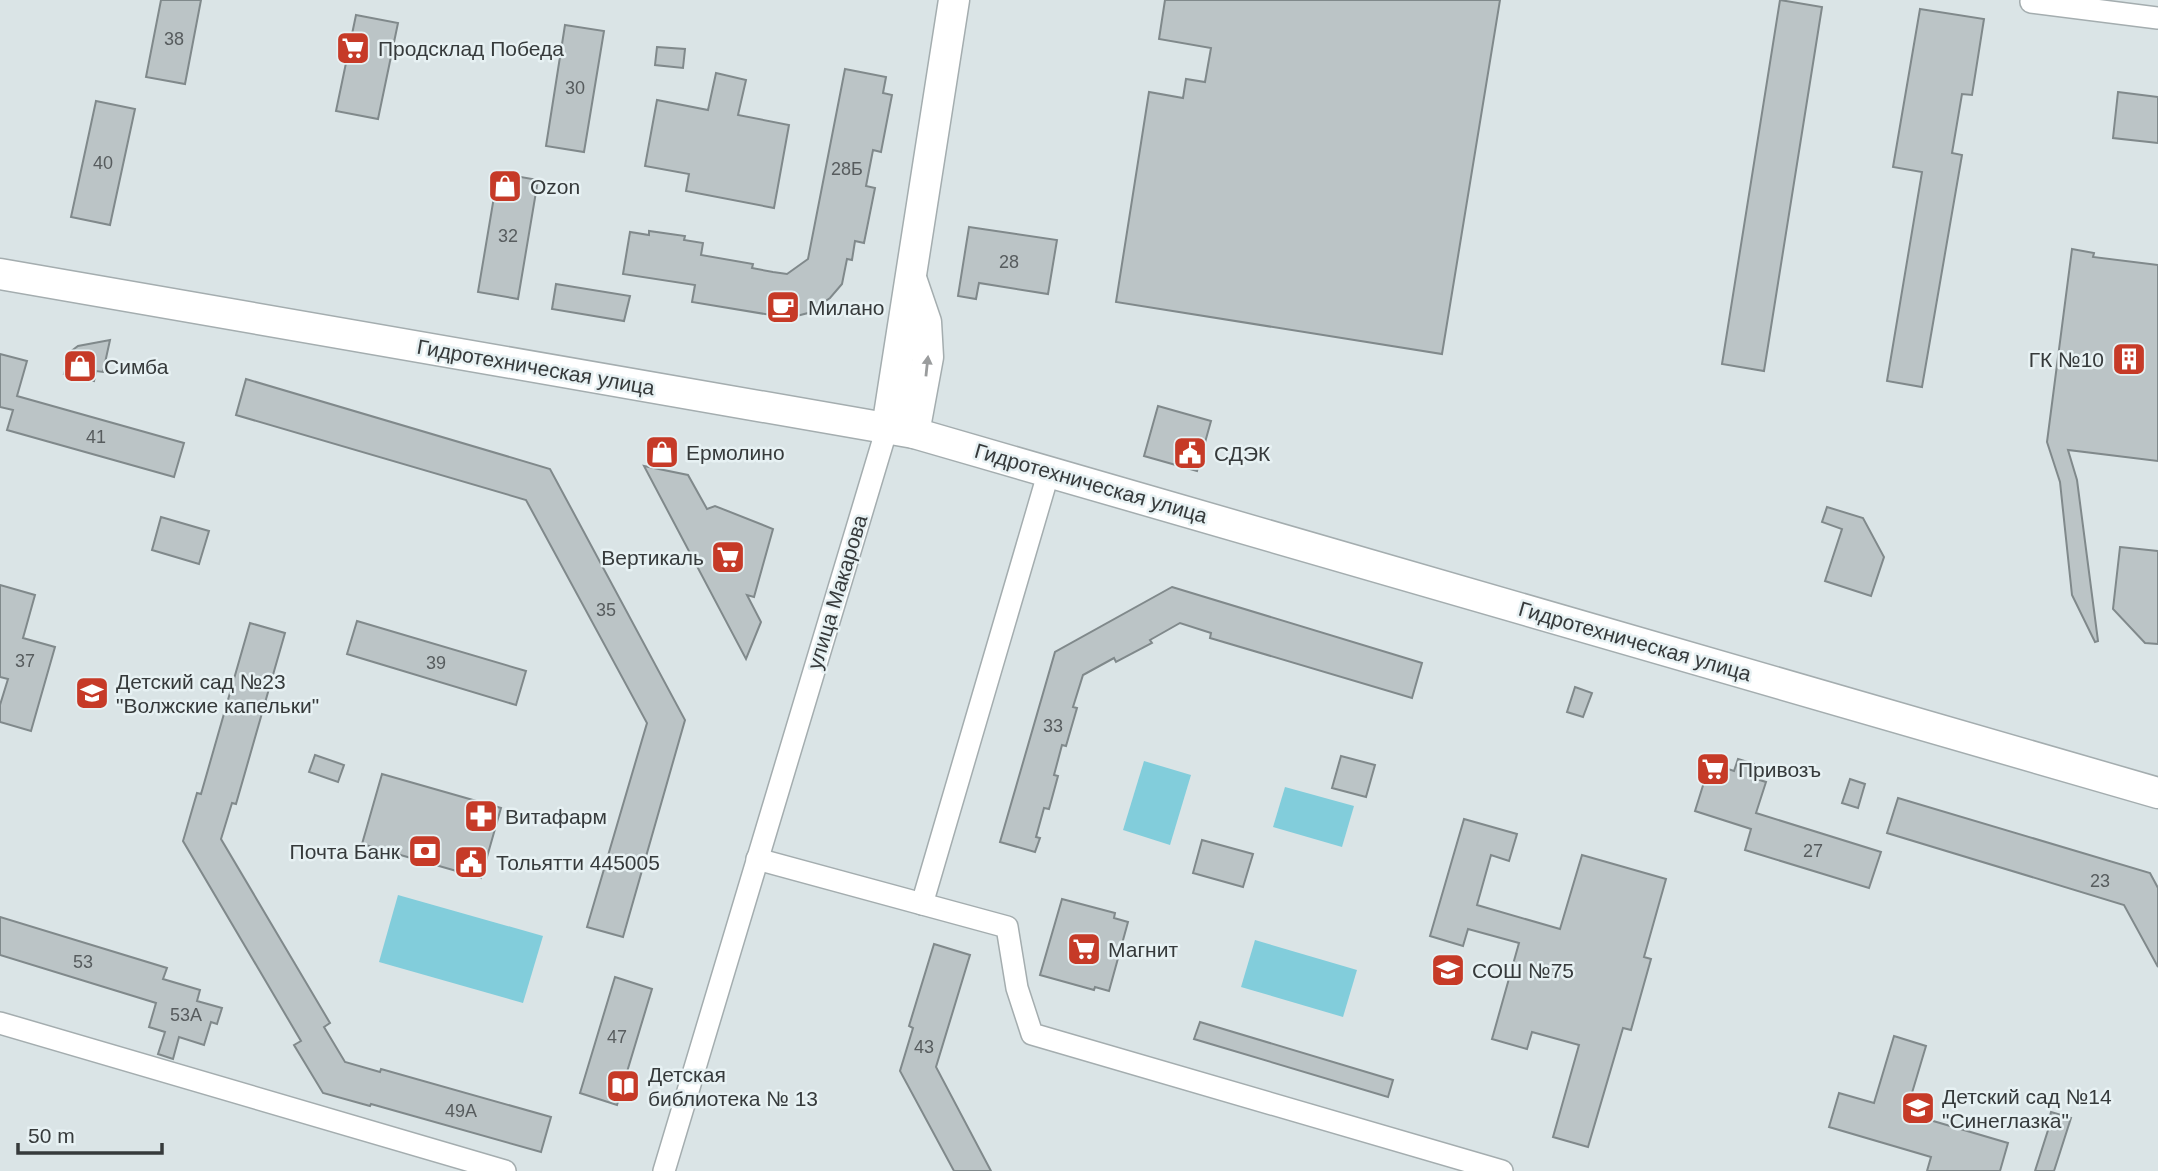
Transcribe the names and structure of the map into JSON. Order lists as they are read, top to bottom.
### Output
{
  "streets": {
    "main road": ["Гидротехническая улица"],
    "street": ["улица Макарова"]
  },
  "crossings": [
    ["Гидротехническая улица", "улица Макарова"]
  ],
  "places": {
    "supermarket": [
      "Продсклад Победа",
      "Вертикаль",
      "Привозъ",
      "Магнит"
    ],
    "shop": ["Ozon", "Симба", "Ермолино"],
    "cafe": ["Милано"],
    "building": ["ГК №10"],
    "public building": ["СДЭК", "Тольятти 445005"],
    "school or university": ["Детский сад №23 \"Волжские капельки\"", "СОШ №75", "Детский сад №14 \"Синеглазка\""],
    "pharmacy": ["Витафарм"],
    "bank": ["Почта Банк"],
    "library": ["Детская библиотека № 13"]
  },
  "house_numbers": [
    "38",
    "30",
    "40",
    "28Б",
    "32",
    "28",
    "41",
    "35",
    "37",
    "39",
    "33",
    "27",
    "23",
    "53",
    "53А",
    "47",
    "43",
    "49А"
  ],
  "scale_bar": "50 m"
}
